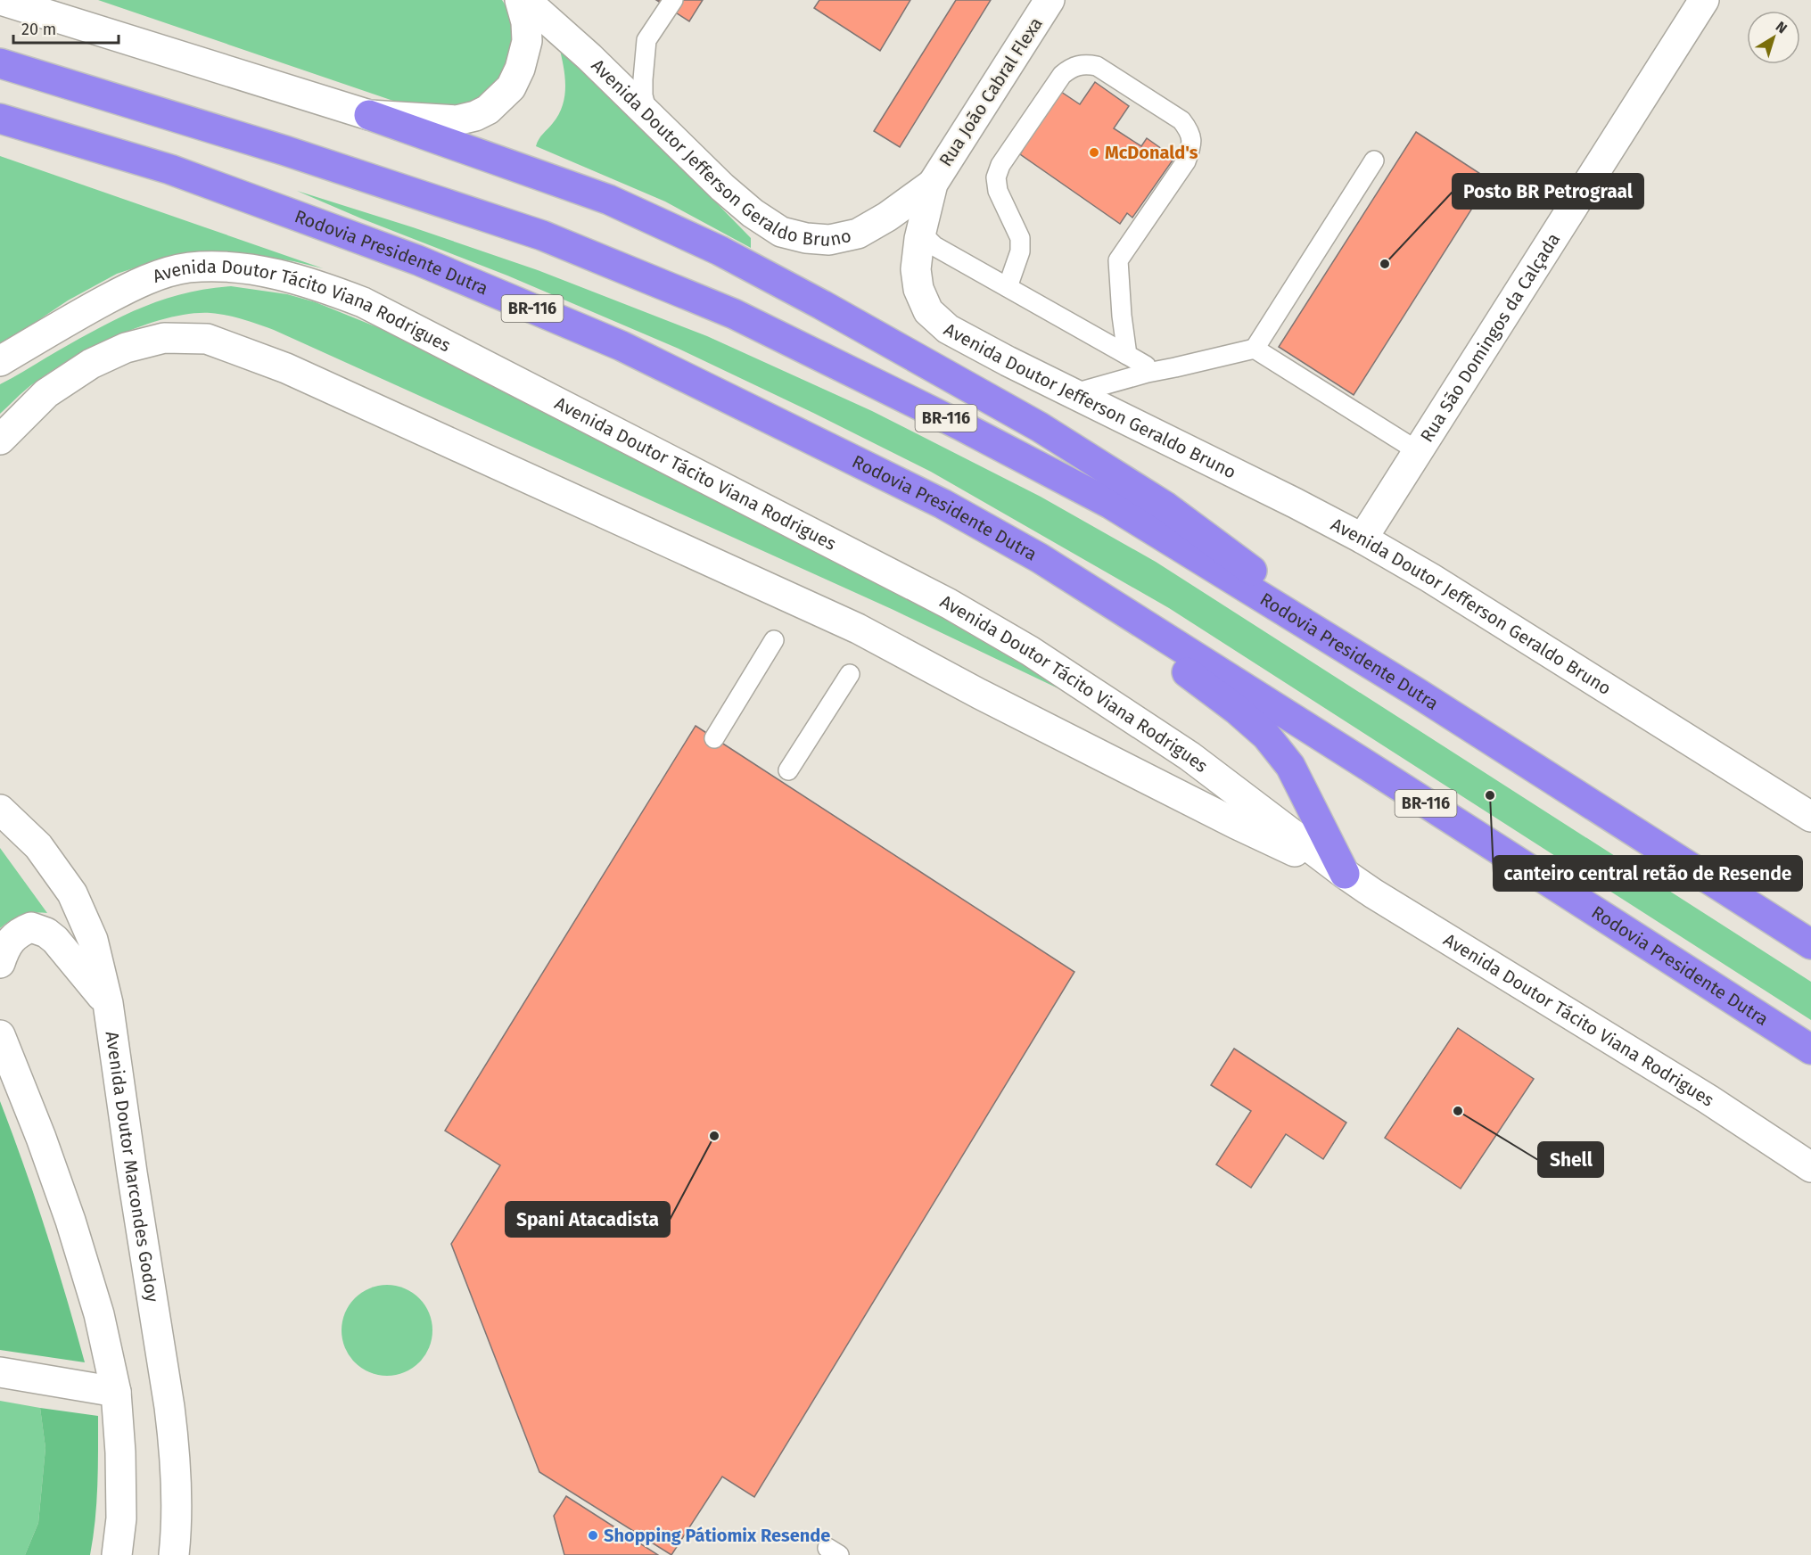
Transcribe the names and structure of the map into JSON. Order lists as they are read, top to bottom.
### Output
{
  "streets": {
    "highway": ["Rodovia Presidente Dutra", "BR-116"],
    "main road": [
      "Rua João Cabral Flexa",
      "Avenida Doutor Jefferson Geraldo Bruno",
      "Avenida Doutor Tácito Viana Rodrigues",
      "Rua São Domingos da Calçada",
      "Avenida Doutor Marcondes Godoy"
    ]
  },
  "crossings": [
    ["Rua João Cabral Flexa", "Avenida Doutor Jefferson Geraldo Bruno"],
    ["Avenida Doutor Jefferson Geraldo Bruno", "Rua São Domingos da Calçada"]
  ],
  "places": [
    "McDonald's",
    "Posto BR Petrograal",
    "canteiro central retão de Resende",
    "Shell",
    "Spani Atacadista",
    "Shopping Pátiomix Resende"
  ],
  "scale_bar": "20 m",
  "north": "top right"
}
